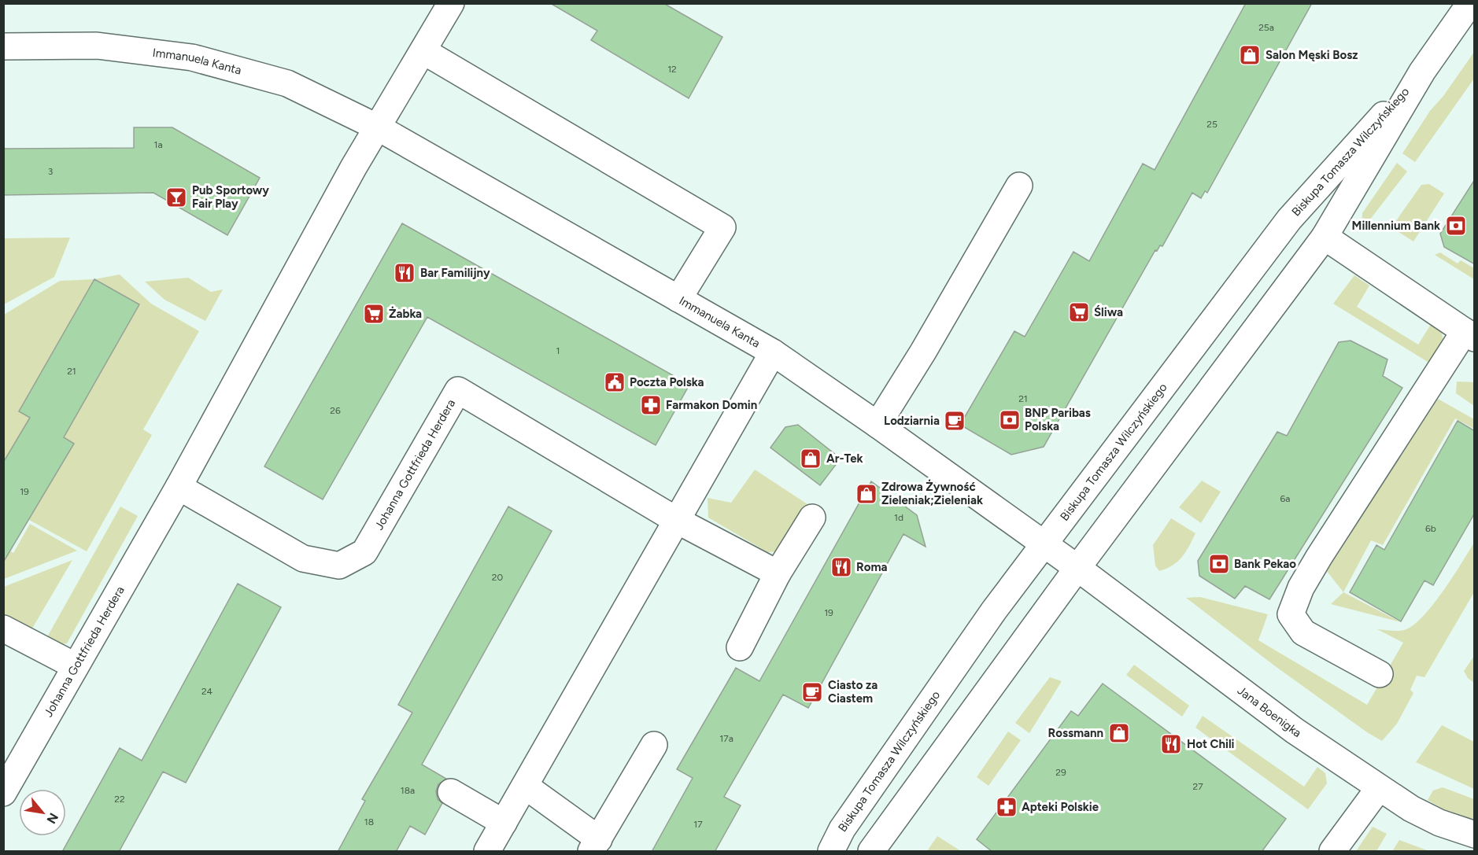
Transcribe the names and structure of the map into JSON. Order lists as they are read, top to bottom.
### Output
{
  "streets": {
    "street": [
      "Immanuela Kanta",
      "Biskupa Tomasza Wilczyńskiego",
      "Johanna Gottfrieda Herdera",
      "Jana Boenigka"
    ]
  },
  "crossings": [
    ["Immanuela Kanta", "Biskupa Tomasza Wilczyńskiego"],
    ["Immanuela Kanta", "Johanna Gottfrieda Herdera"],
    ["Immanuela Kanta", "Jana Boenigka"],
    ["Biskupa Tomasza Wilczyńskiego", "Jana Boenigka"]
  ],
  "places": {
    "shop": [
      "Salon Męski Bosz",
      "Ar-Tek",
      "Zdrowa Żywność Zieleniak;Zieleniak",
      "Rossmann"
    ],
    "bar": ["Pub Sportowy Fair Play"],
    "bank": ["Millennium Bank", "BNP Paribas Polska", "Bank Pekao"],
    "restaurant": ["Bar Familijny", "Roma", "Hot Chili"],
    "supermarket": ["Śliwa", "Żabka"],
    "public building": ["Poczta Polska"],
    "pharmacy": ["Farmakon Domin", "Apteki Polskie"],
    "cafe": ["Lodziarnia", "Ciasto za Ciastem"]
  },
  "house_numbers": [
    "25a",
    "12",
    "25",
    "1a",
    "3",
    "1",
    "21",
    "21",
    "26",
    "19",
    "6a",
    "1d",
    "6b",
    "20",
    "19",
    "24",
    "17a",
    "29",
    "27",
    "18a",
    "22",
    "18",
    "17"
  ],
  "north": "bottom right"
}
